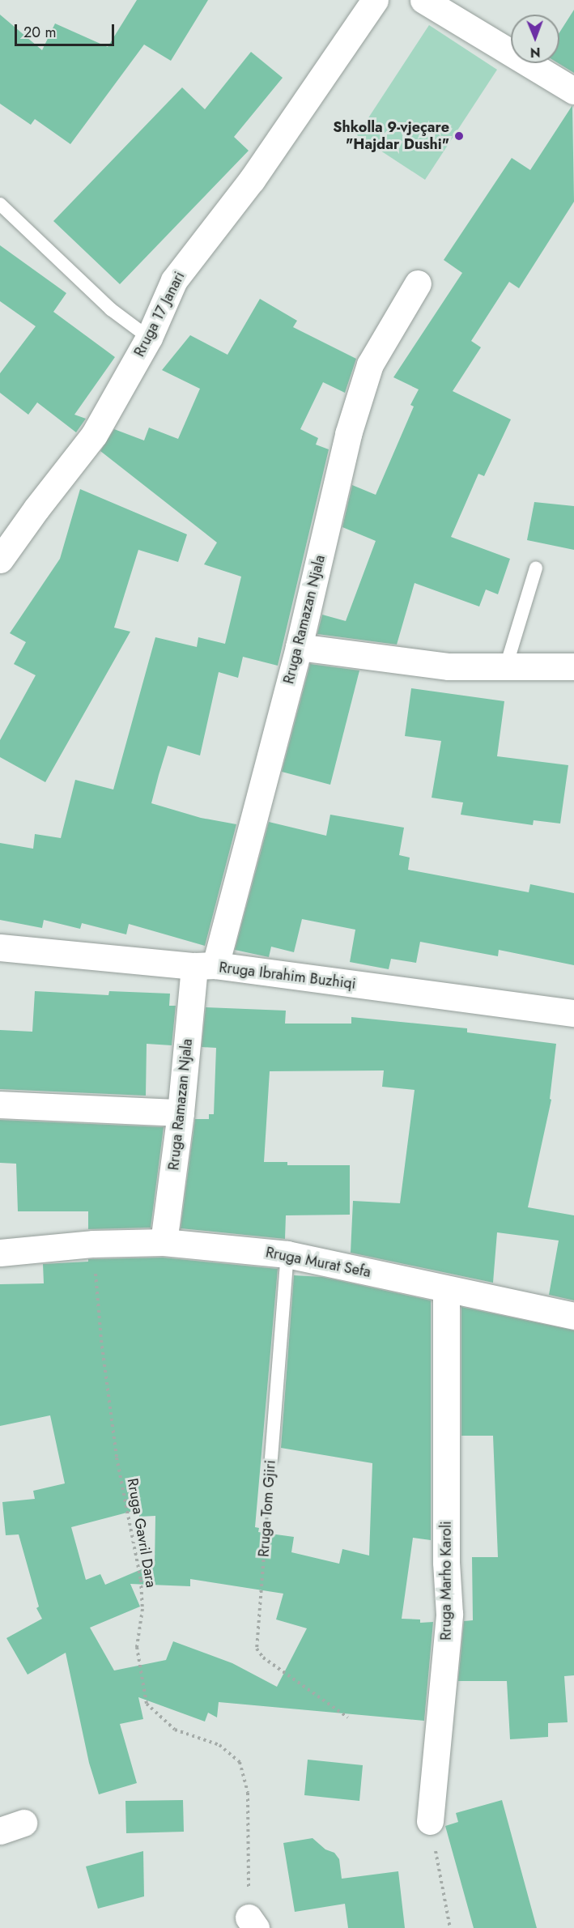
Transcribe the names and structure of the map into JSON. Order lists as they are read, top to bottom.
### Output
{
  "streets": {
    "street": [
      "Rruga 17 Janari",
      "Rruga Ramazan Njala",
      "Rruga Ibrahim Buzhiqi",
      "Rruga Murat Sefa",
      "Rruga Marho Karoli"
    ],
    "lane": ["Rruga Tom Gjiri"],
    "path": ["Rruga Gavril Dara"]
  },
  "crossings": [
    ["Rruga Ramazan Njala", "Rruga Ibrahim Buzhiqi"],
    ["Rruga Ramazan Njala", "Rruga Murat Sefa"],
    ["Rruga Murat Sefa", "Rruga Tom Gjiri"],
    ["Rruga Murat Sefa", "Rruga Gavril Dara"],
    ["Rruga Murat Sefa", "Rruga Marho Karoli"]
  ],
  "places": ["Shkolla 9-vjeçare \"Hajdar Dushi\""],
  "scale_bar": "20 m",
  "north": "bottom"
}
